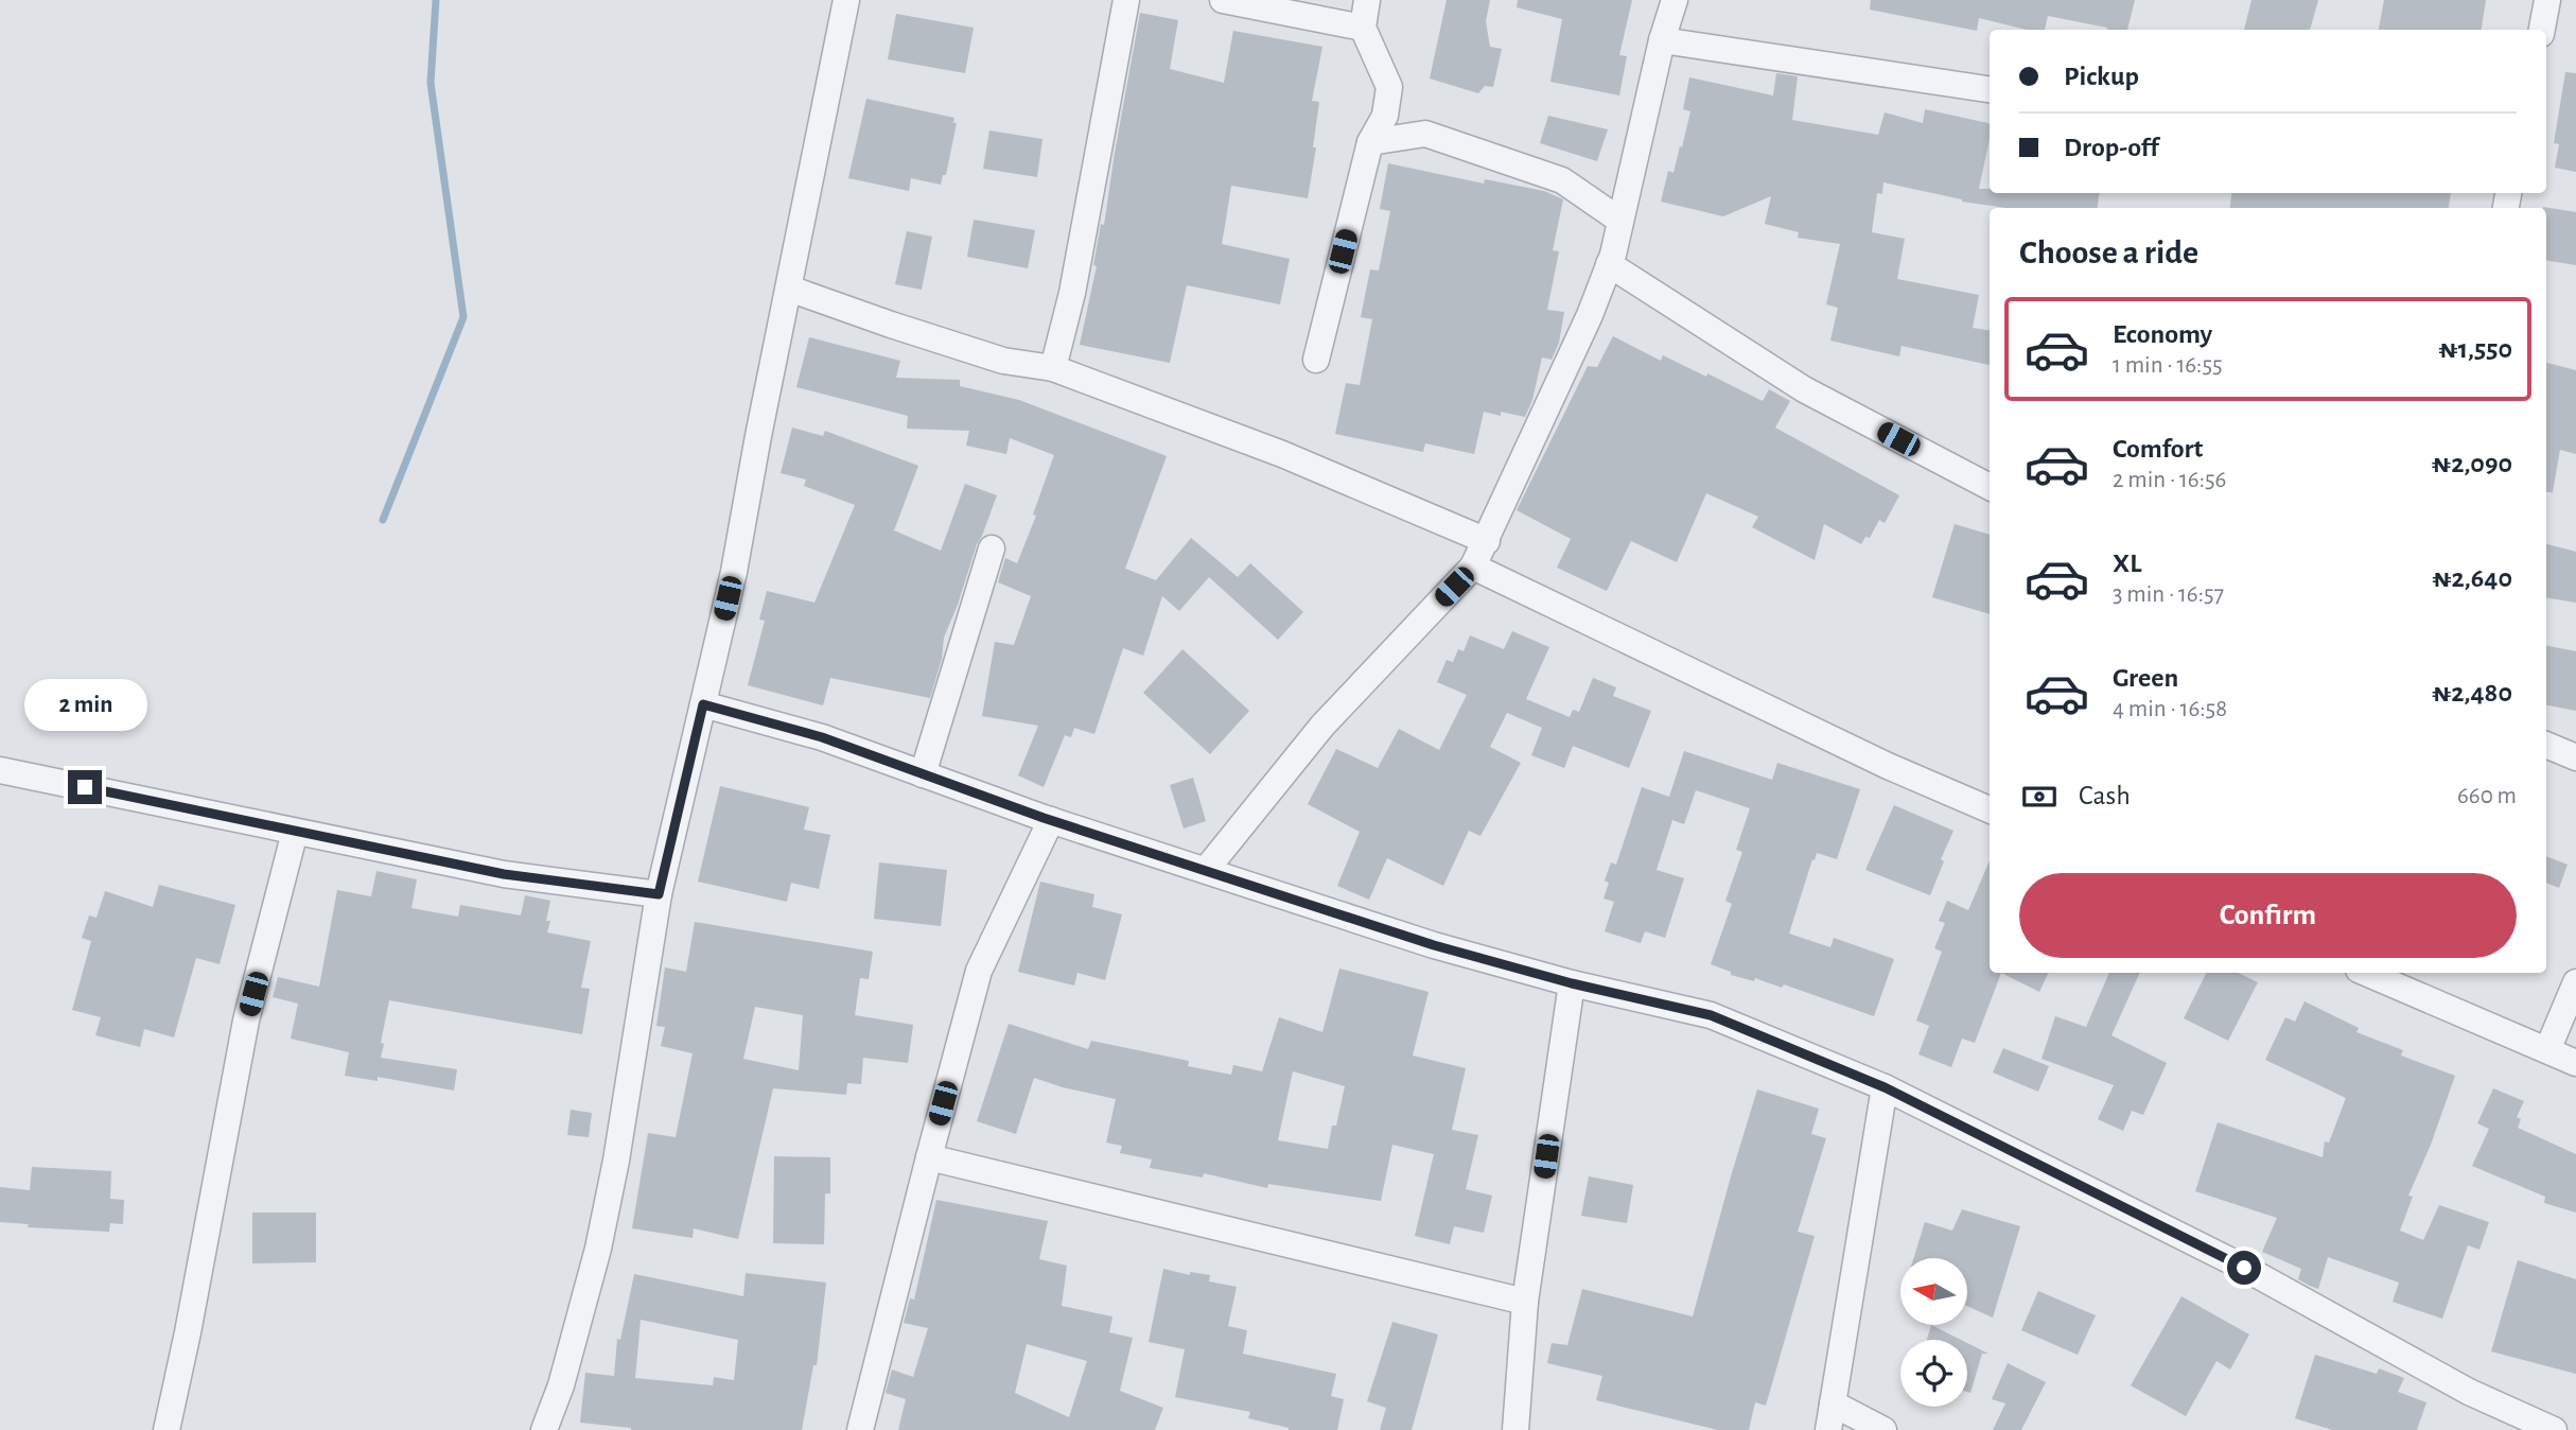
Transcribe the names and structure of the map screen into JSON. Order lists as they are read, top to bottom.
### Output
{
  "north": "left",
  "page": {
    "banner": ["Pickup", "Drop-off"],
    "heading": "Choose a ride",
    "list": [
      {
        "name": "Economy",
        "note": "1 min · 16:55",
        "value": "₦1,550"
      },
      {
        "name": "Comfort",
        "note": "2 min · 16:56",
        "value": "₦2,090"
      },
      {
        "name": "XL",
        "note": "3 min · 16:57",
        "value": "₦2,640"
      },
      {
        "name": "Green",
        "note": "4 min · 16:58",
        "value": "₦2,480"
      }
    ],
    "bubble": "2 min",
    "pay": ["Cash", "660 m"],
    "buttons": "Confirm"
  }
}
